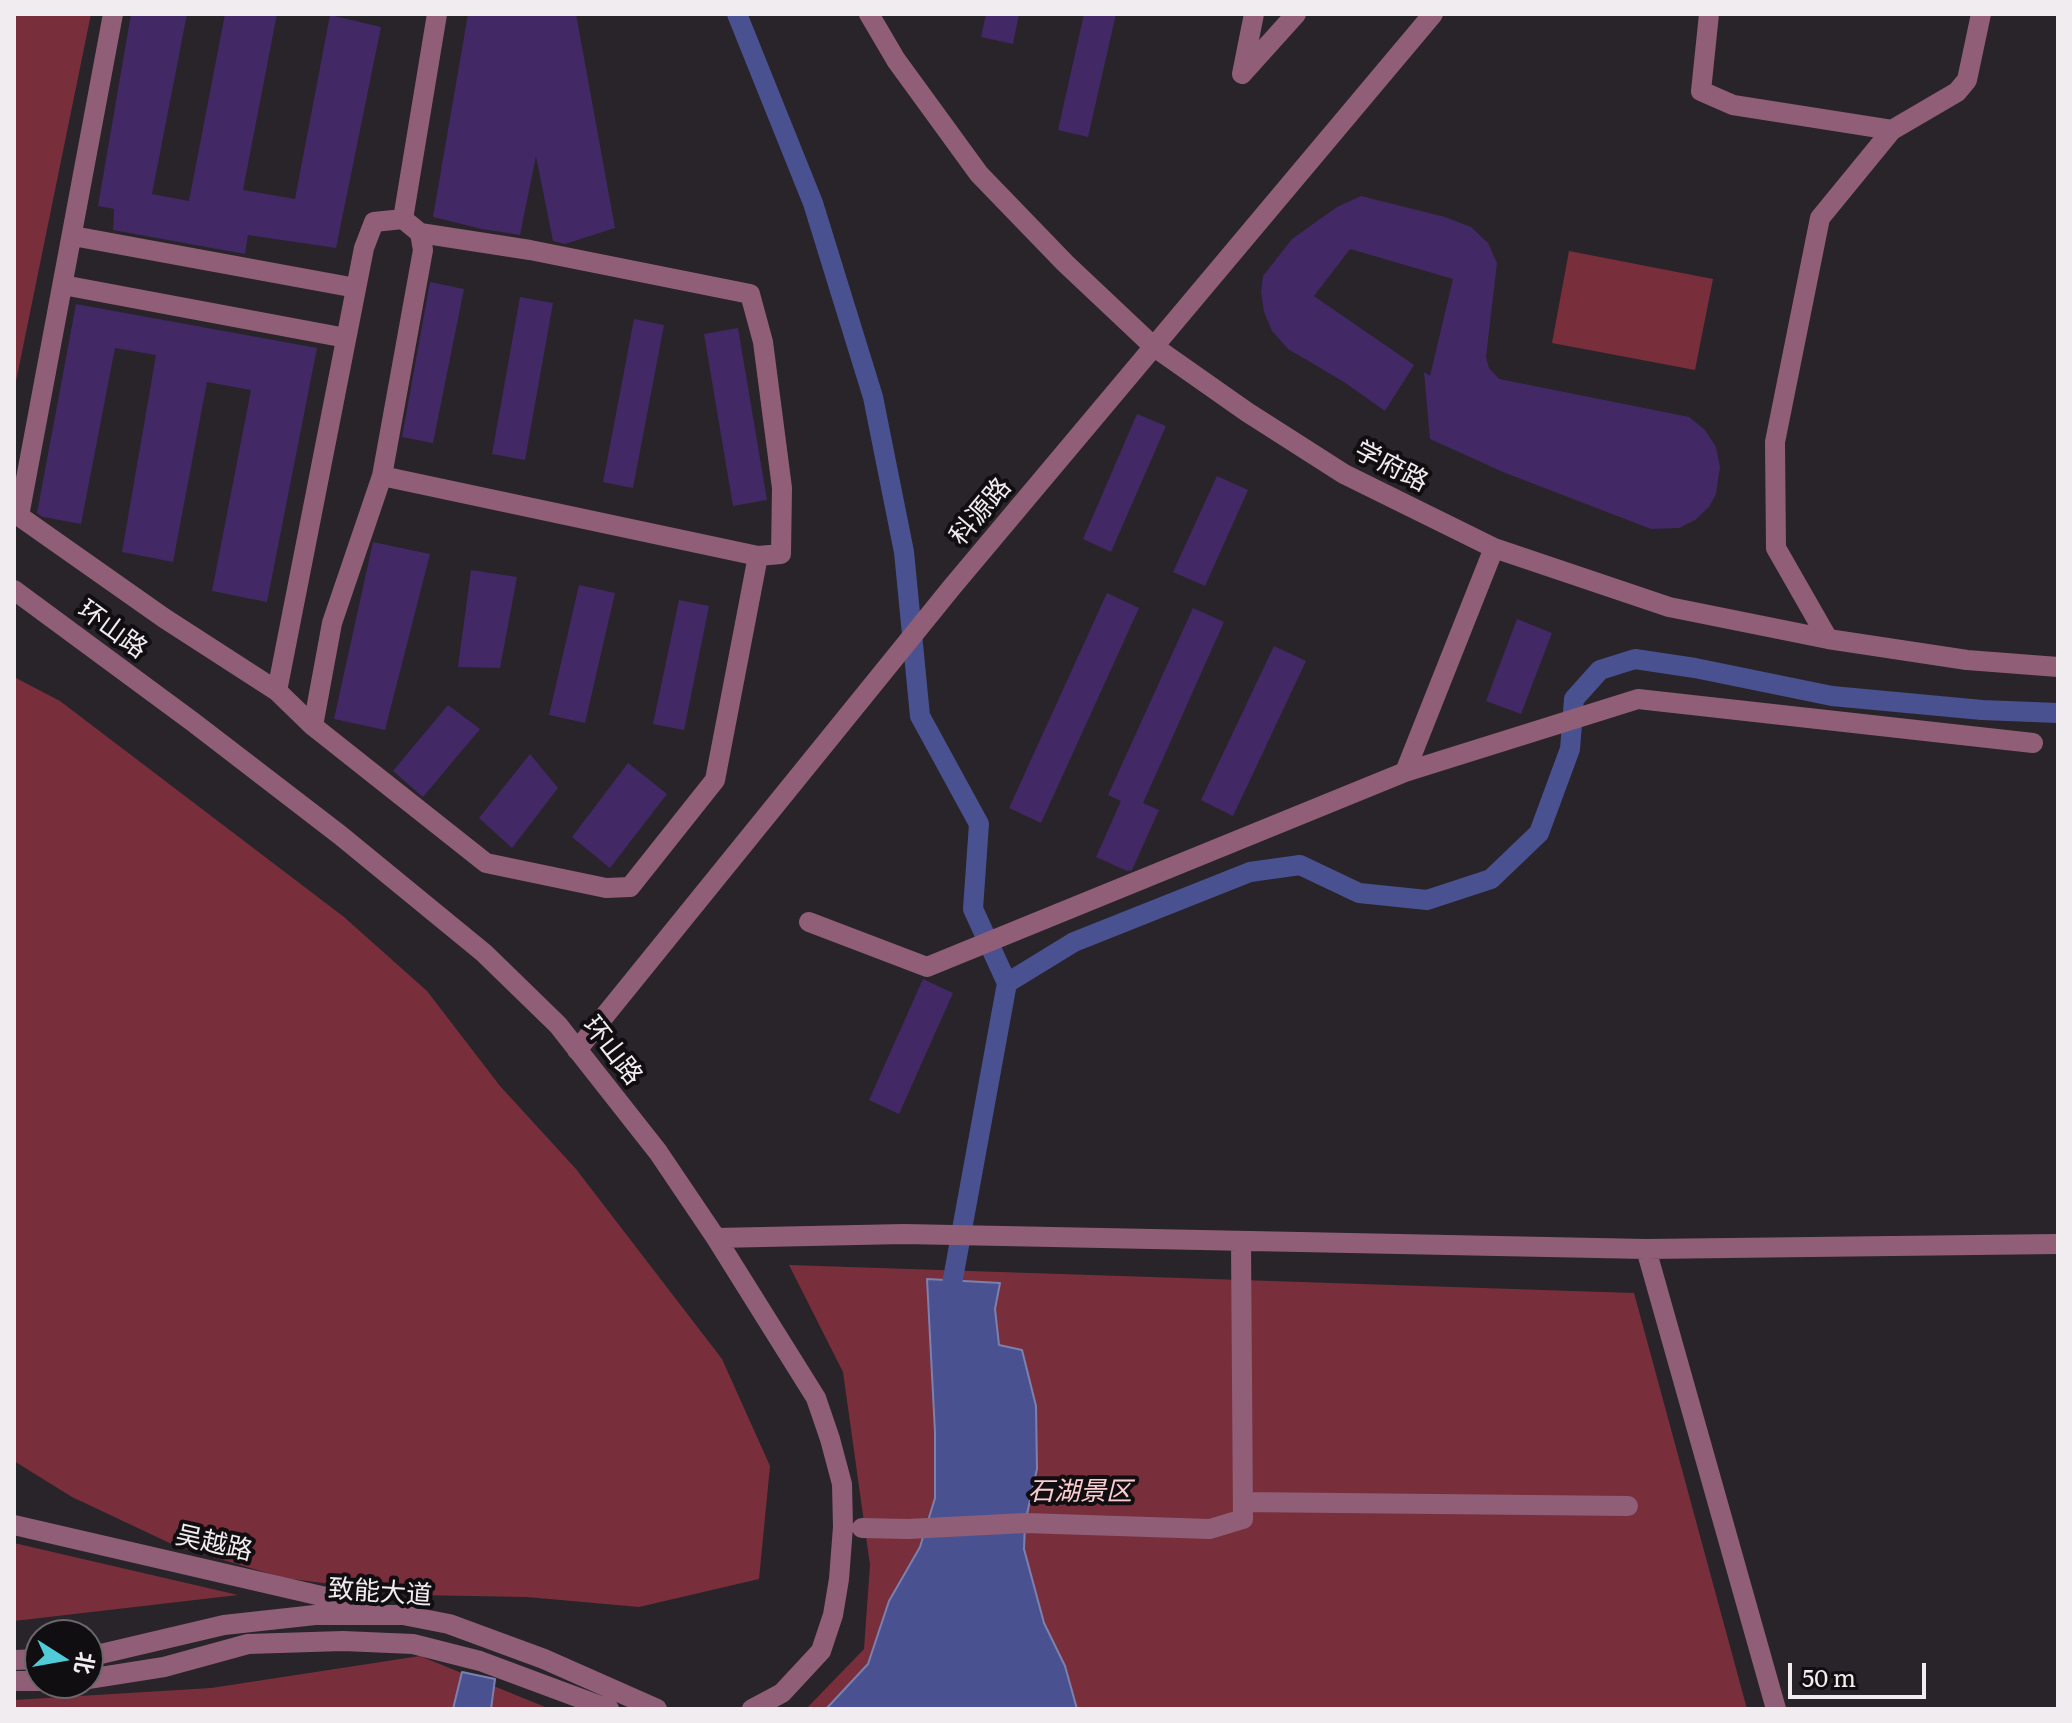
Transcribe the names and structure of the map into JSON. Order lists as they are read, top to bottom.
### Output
{
  "streets": {
    "street": [
      "学府路",
      "科源路",
      "环山路",
      "吴越路",
      "致能大道"
    ]
  },
  "crossings": [
    ["学府路", "科源路"],
    ["科源路", "环山路"],
    ["吴越路", "致能大道"]
  ],
  "parks": ["石湖景区"],
  "scale_bar": "50 m",
  "north": "right"
}
